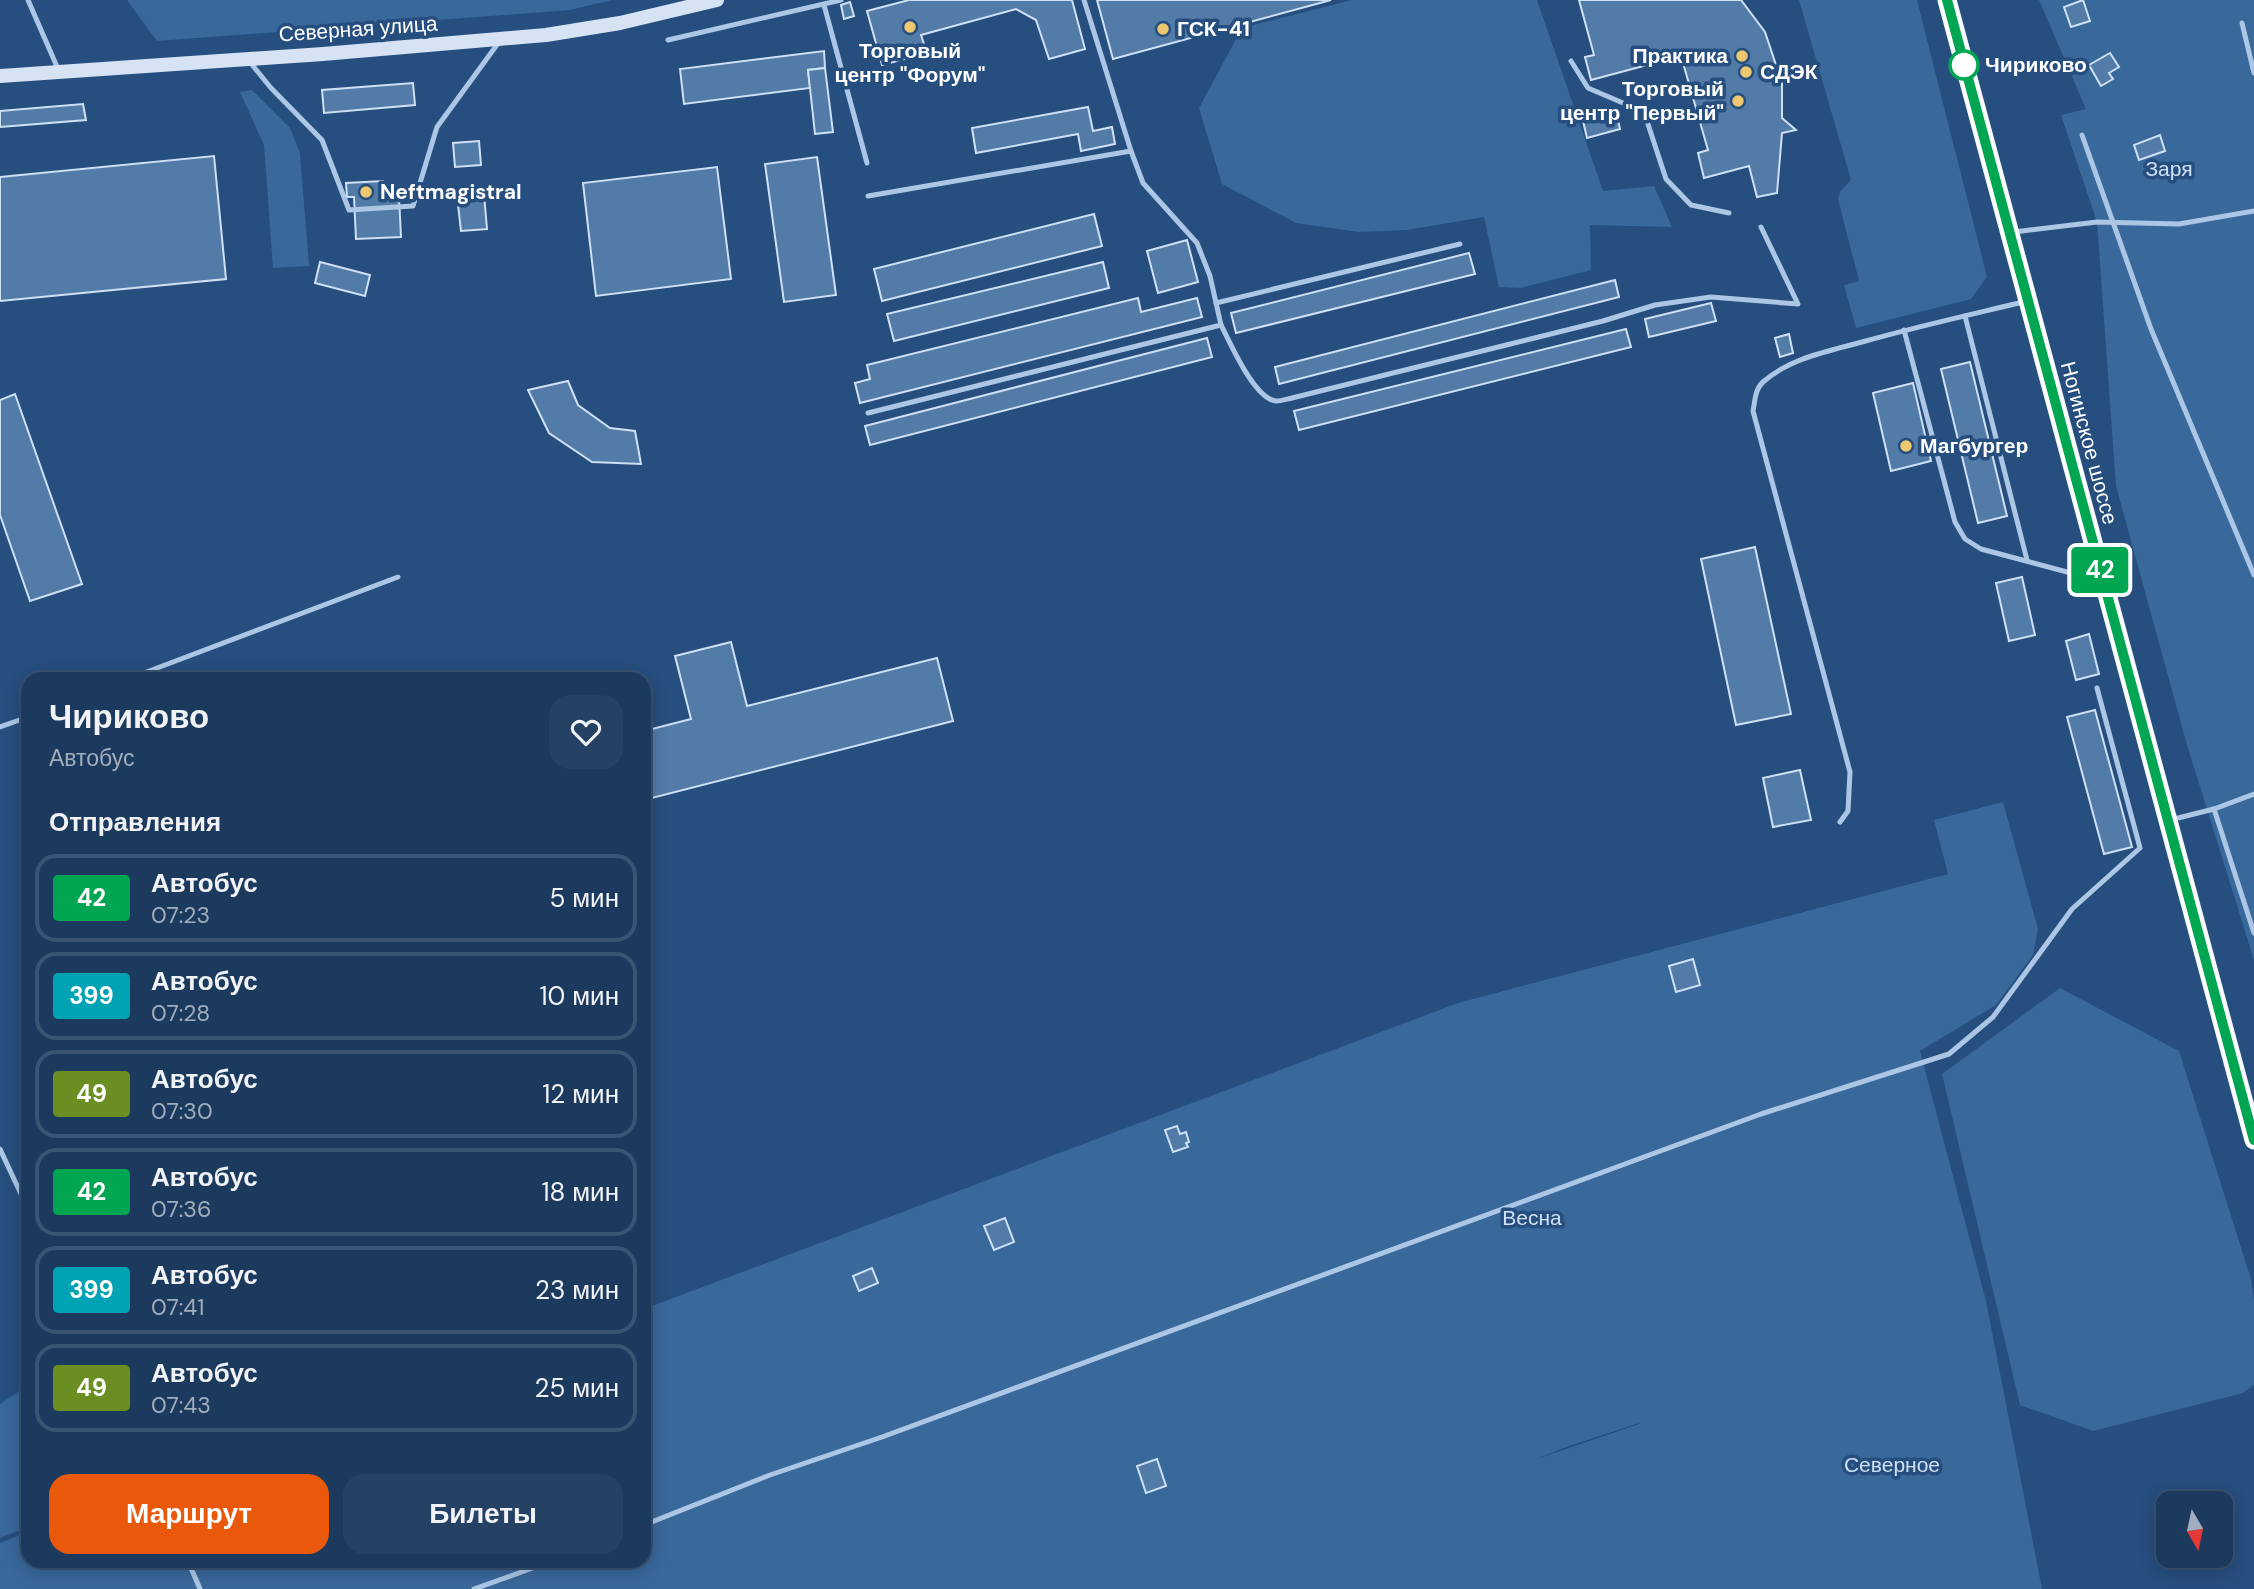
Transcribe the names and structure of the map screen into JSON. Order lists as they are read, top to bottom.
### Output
{
  "streets": {
    "highway": ["Ногинское шоссе"],
    "main road": ["Северная улица"]
  },
  "parks": ["Заря", "Весна", "Северное"],
  "places": [
    "Торговый центр \"Форум\"",
    "ГСК-41",
    "Практика",
    "Чириково",
    "СДЭК",
    "Торговый центр \"Первый\"",
    "Neftmagistral",
    "Магбургер"
  ],
  "lines": ["bus line 42"],
  "north": "bottom",
  "page": {
    "on_map": "42",
    "heading": [
      ["Чириково", "Автобус"],
      "Отправления"
    ],
    "list": [
      {
        "mark": "42",
        "name": "Автобус",
        "note": "07:23",
        "value": "5 мин"
      },
      {
        "mark": "399",
        "name": "Автобус",
        "note": "07:28",
        "value": "10 мин"
      },
      {
        "mark": "49",
        "name": "Автобус",
        "note": "07:30",
        "value": "12 мин"
      },
      {
        "mark": "42",
        "name": "Автобус",
        "note": "07:36",
        "value": "18 мин"
      },
      {
        "mark": "399",
        "name": "Автобус",
        "note": "07:41",
        "value": "23 мин"
      },
      {
        "mark": "49",
        "name": "Автобус",
        "note": "07:43",
        "value": "25 мин"
      }
    ],
    "buttons": ["Маршрут", "Билеты"]
  }
}
